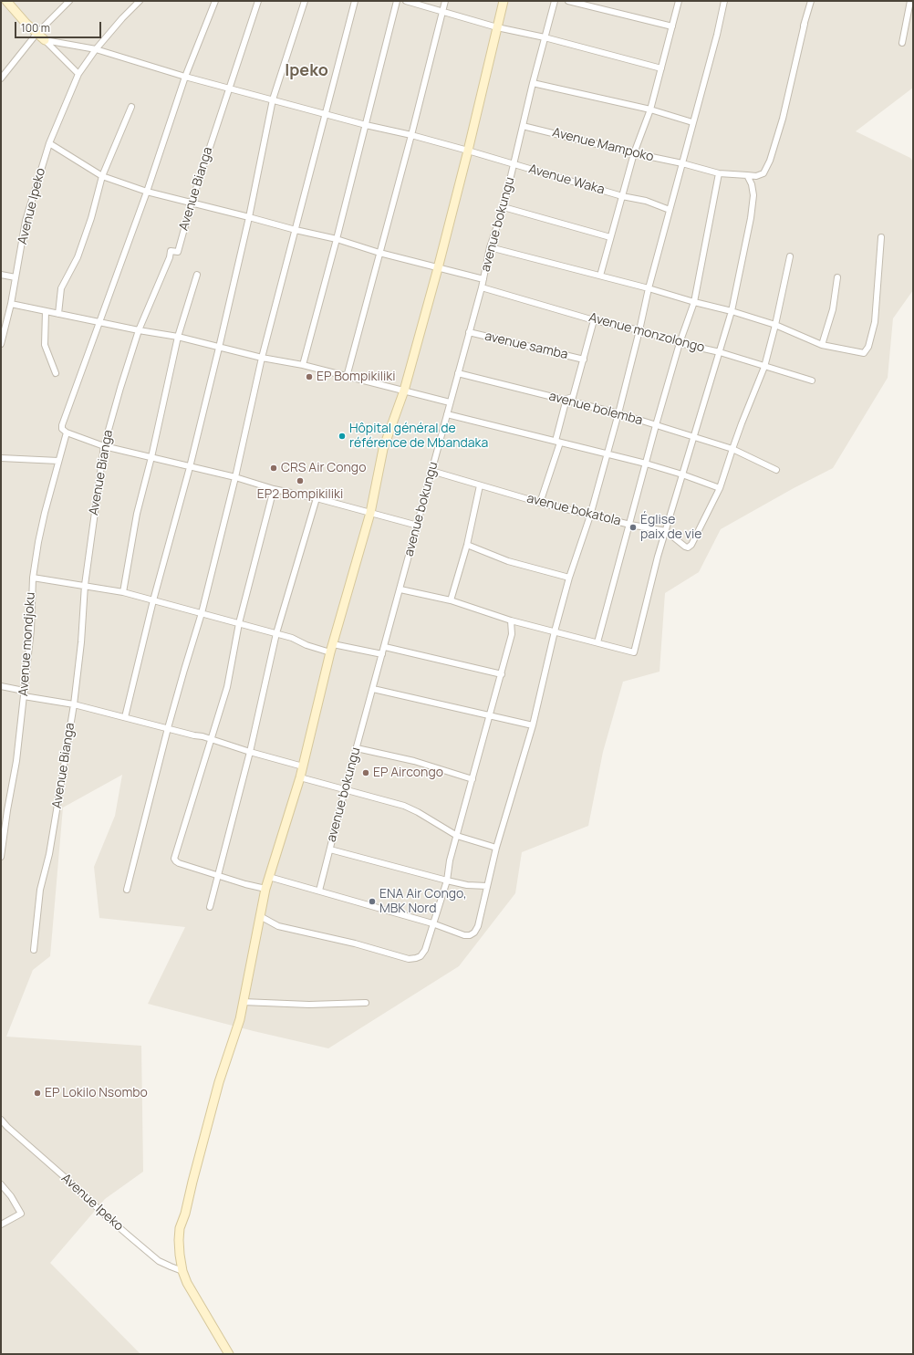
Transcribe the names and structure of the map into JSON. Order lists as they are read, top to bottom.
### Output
{
  "streets": {
    "street": [
      "Avenue Mampoko",
      "Avenue Waka",
      "Avenue Bianga",
      "Avenue Ipeko",
      "avenue bokungu",
      "Avenue monzolongo",
      "avenue samba",
      "avenue bolemba",
      "avenue bokatola",
      "Avenue mondjoku"
    ]
  },
  "crossings": [
    ["Avenue Mampoko", "avenue bokungu"],
    ["Avenue Waka", "Avenue Bianga"],
    ["Avenue Waka", "Avenue Ipeko"],
    ["Avenue Waka", "avenue bokungu"],
    ["avenue bokungu", "Avenue monzolongo"],
    ["avenue bokungu", "avenue samba"],
    ["avenue bokungu", "avenue bolemba"],
    ["avenue bokungu", "avenue bokatola"],
    ["Avenue monzolongo", "avenue bokatola"],
    ["avenue bolemba", "avenue bokatola"]
  ],
  "districts": ["Ipeko"],
  "places": [
    "EP Bompikiliki",
    "Hôpital général de référence de Mbandaka",
    "CRS Air Congo",
    "EP2 Bompikiliki",
    "Église paix de vie",
    "EP Aircongo",
    "ENA Air Congo, MBK Nord",
    "EP Lokilo Nsombo"
  ],
  "scale_bar": "100 m"
}
